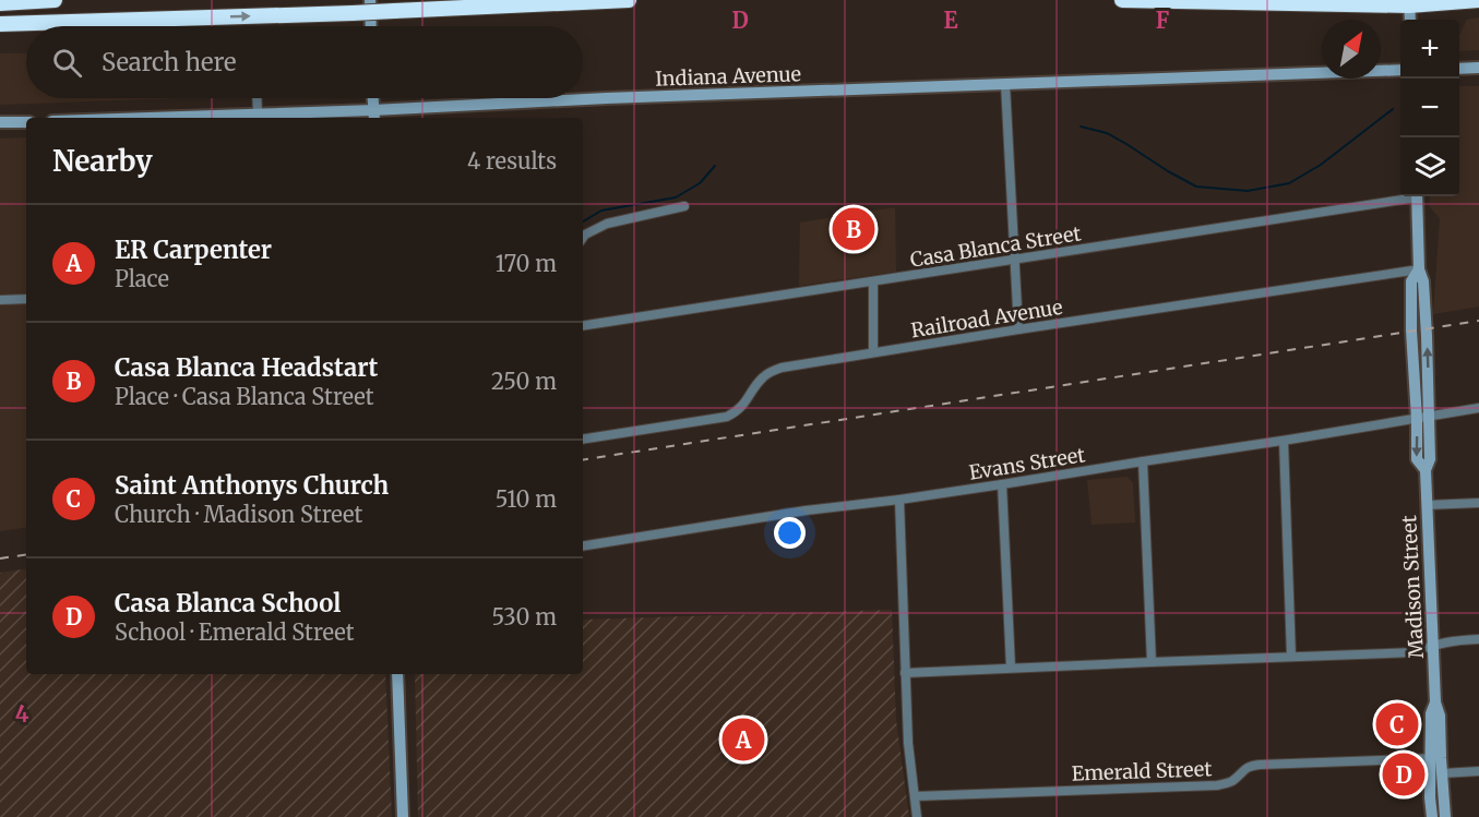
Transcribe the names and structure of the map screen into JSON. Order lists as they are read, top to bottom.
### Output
{
  "streets": {
    "main road": ["Indiana Avenue", "Madison Street"],
    "street": [
      "Casa Blanca Street",
      "Railroad Avenue",
      "Evans Street",
      "Emerald Street"
    ]
  },
  "crossings": [
    ["Railroad Avenue", "Madison Street"],
    ["Evans Street", "Madison Street"],
    ["Madison Street", "Emerald Street"]
  ],
  "north": "top right",
  "page": {
    "map_buttons": ["+", "−"],
    "search": "Search here",
    "heading": ["Nearby", "4 results"],
    "list": [
      {
        "mark": "A",
        "name": "ER Carpenter",
        "note": "Place",
        "value": "170 m"
      },
      {
        "mark": "B",
        "name": "Casa Blanca Headstart",
        "note": "Place · Casa Blanca Street",
        "value": "250 m"
      },
      {
        "mark": "C",
        "name": "Saint Anthonys Church",
        "note": "Church · Madison Street",
        "value": "510 m"
      },
      {
        "mark": "D",
        "name": "Casa Blanca School",
        "note": "School · Emerald Street",
        "value": "530 m"
      }
    ],
    "pins": [
      "B",
      "C",
      "A",
      "D"
    ]
  },
  "grid": {
    "columns": ["D", "E", "F"],
    "rows": ["4"]
  }
}
